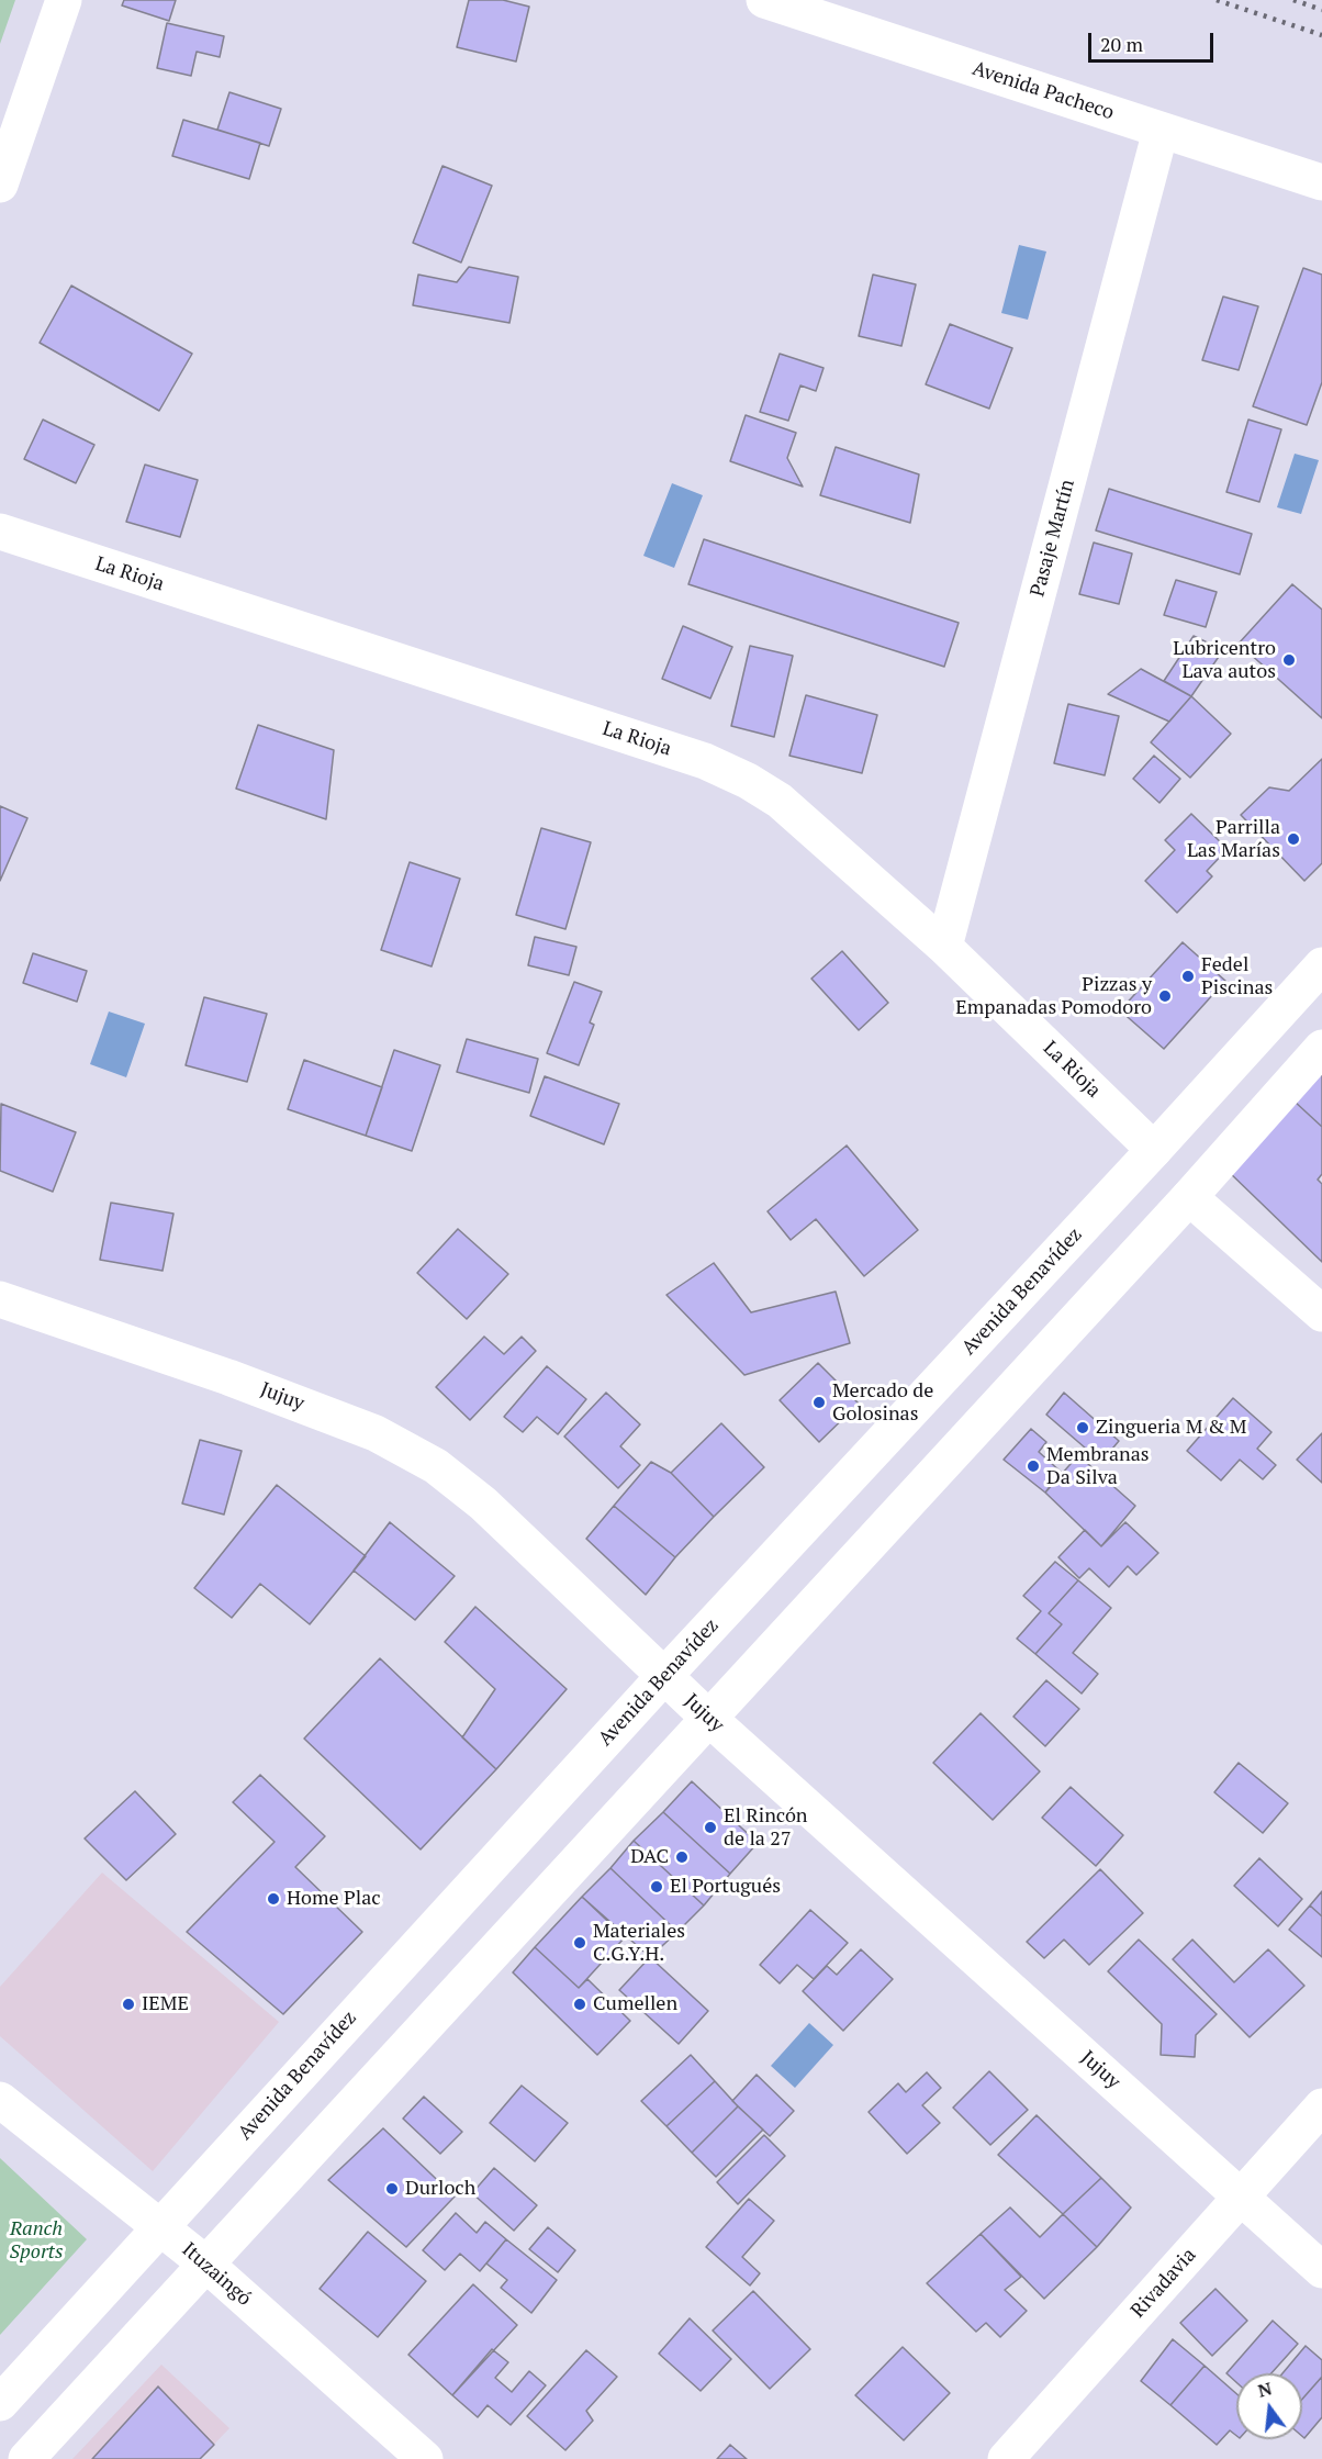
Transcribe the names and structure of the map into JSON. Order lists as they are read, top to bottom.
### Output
{
  "streets": {
    "street": [
      "Avenida Pacheco",
      "Pasaje Martín",
      "La Rioja",
      "Avenida Benavídez",
      "Jujuy",
      "Ituzaingó",
      "Rivadavia"
    ]
  },
  "crossings": [
    ["Avenida Pacheco", "Pasaje Martín"],
    ["Pasaje Martín", "La Rioja"],
    ["La Rioja", "Avenida Benavídez"],
    ["Avenida Benavídez", "Jujuy"],
    ["Avenida Benavídez", "Ituzaingó"],
    ["Jujuy", "Rivadavia"]
  ],
  "parks": ["Ranch Sports"],
  "places": [
    "Lubricentro Lava autos",
    "Parrilla Las Marías",
    "Fedel Piscinas",
    "Pizzas y Empanadas Pomodoro",
    "Mercado de Golosinas",
    "Zingueria M & M",
    "Membranas Da Silva",
    "El Rincón de la 27",
    "DAC",
    "El Portugués",
    "Home Plac",
    "Materiales C.G.Y.H.",
    "IEME",
    "Cumellen",
    "Durloch"
  ],
  "scale_bar": "20 m",
  "north": "top"
}
